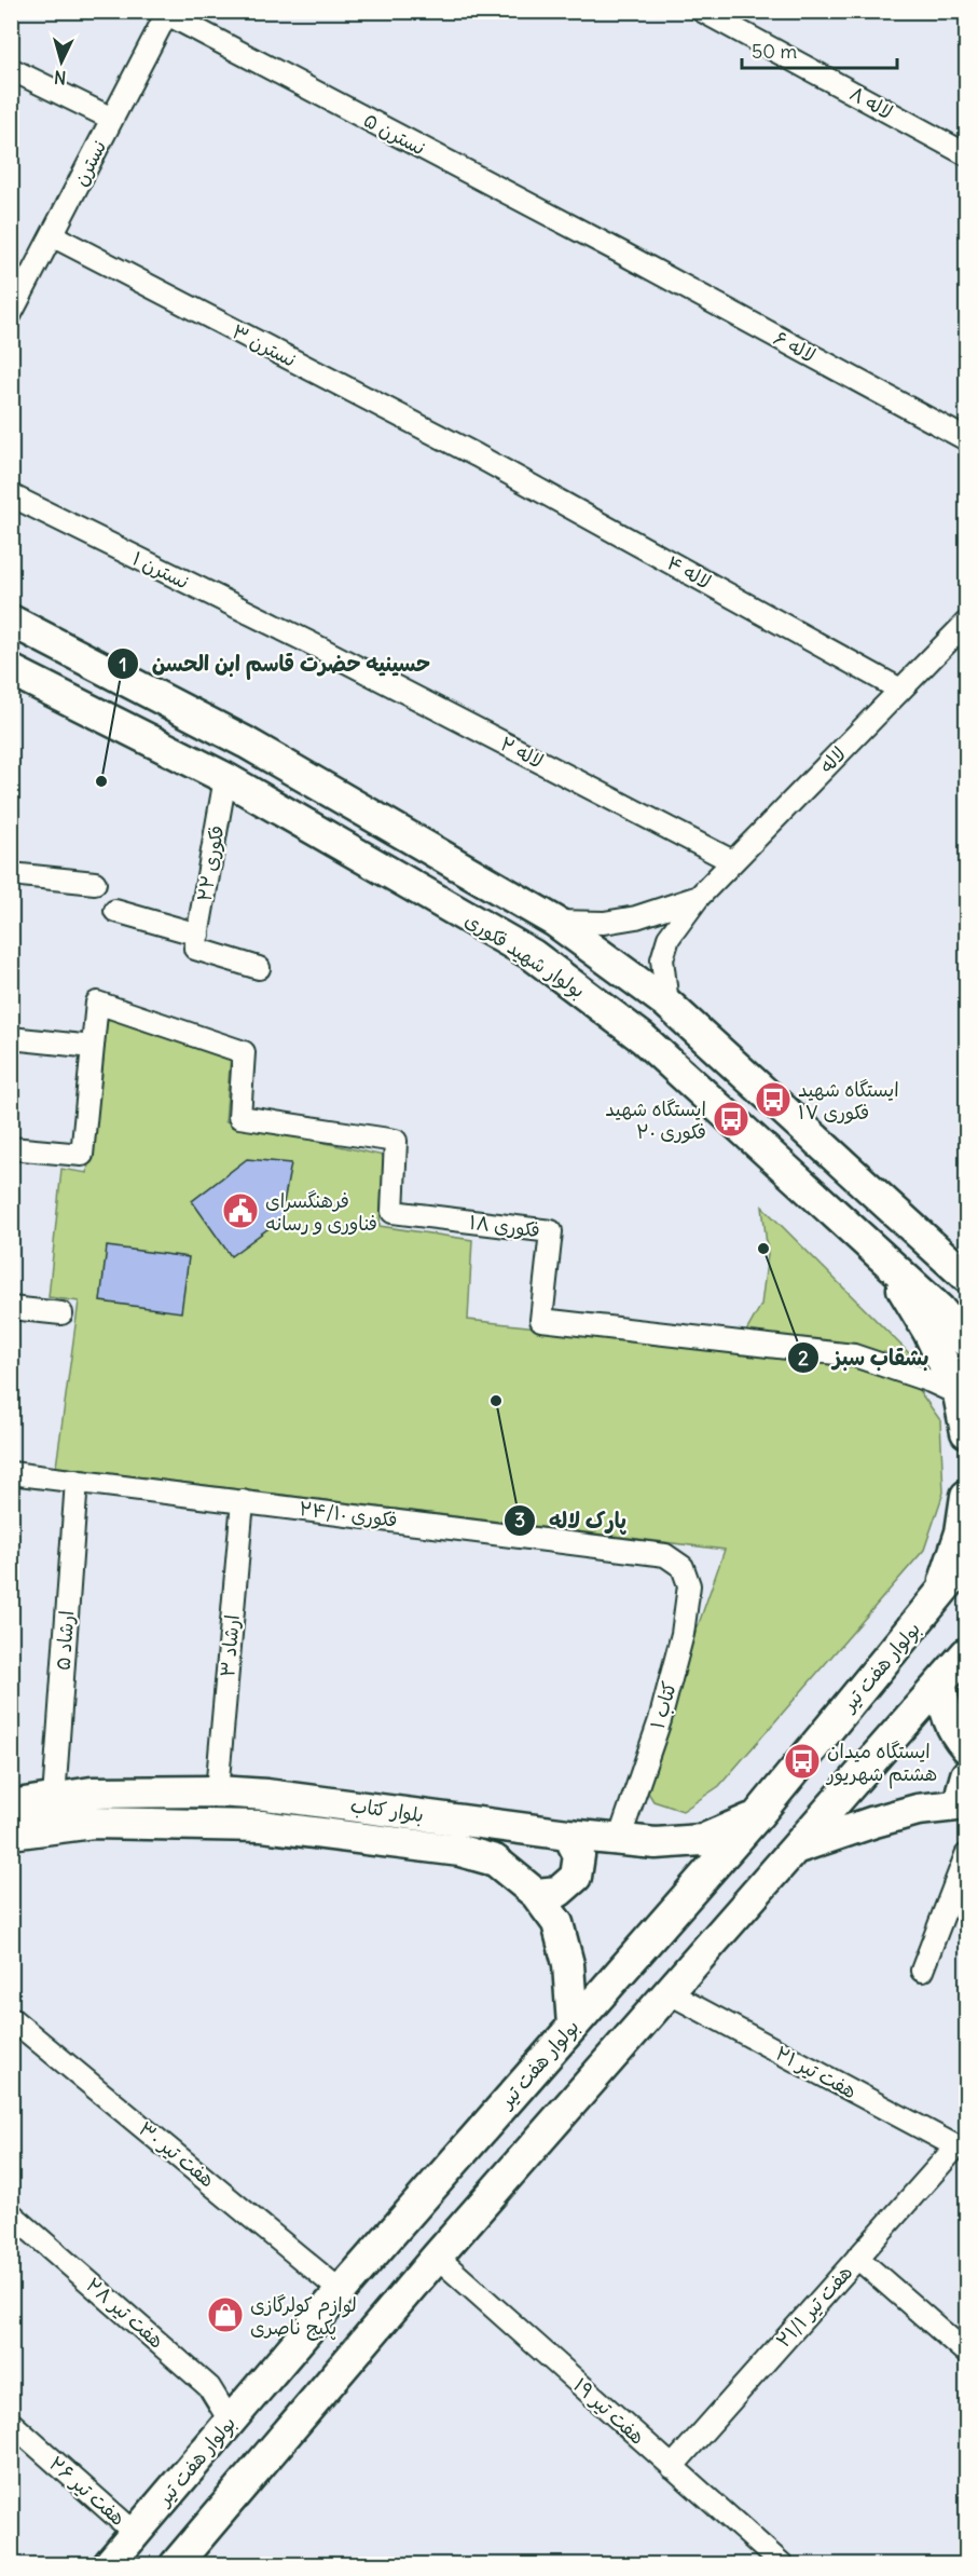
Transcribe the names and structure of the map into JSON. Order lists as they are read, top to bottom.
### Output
{
  "streets": {
    "main road": ["بولوار شهید فکوری", "بولوار هفت تیر", "بلوار کتاب"],
    "street": [
      "لاله ۸",
      "نسترن ۵",
      "نسترن",
      "نسترن ۳",
      "لاله ۶",
      "نسترن ۱",
      "لاله ۴",
      "لاله ۲",
      "لاله",
      "فکوری ۲۲",
      "فکوری ١٨",
      "فکوری ۲۴/۱۰",
      "ارشاد ۵",
      "ارشاد ۳",
      "کتاب ۱",
      "هفت تیر ۲۱",
      "هفت تیر ۳۰",
      "هفت تیر ۲۱/۱",
      "هفت تیر ۲۸",
      "هفت تیر ۱۹",
      "هفت تیر ۲۶"
    ]
  },
  "crossings": [
    ["نسترن ۵", "نسترن"],
    ["نسترن ۵", "لاله ۶"],
    ["نسترن", "نسترن ۳"],
    ["نسترن ۳", "لاله ۴"],
    ["نسترن ۱", "لاله ۲"],
    ["لاله ۴", "لاله"],
    ["لاله ۲", "لاله"],
    ["لاله", "بولوار شهید فکوری"],
    ["فکوری ۲۲", "بولوار شهید فکوری"],
    ["فکوری ۲۴/۱۰", "ارشاد ۵"],
    ["فکوری ۲۴/۱۰", "ارشاد ۳"],
    ["فکوری ۲۴/۱۰", "کتاب ۱"],
    ["ارشاد ۵", "بلوار کتاب"],
    ["ارشاد ۳", "بلوار کتاب"],
    ["بولوار هفت تیر", "بلوار کتاب"],
    ["بولوار هفت تیر", "هفت تیر ۳۰"],
    ["بولوار هفت تیر", "هفت تیر ۲۸"],
    ["بولوار هفت تیر", "هفت تیر ۲۶"],
    ["کتاب ۱", "بلوار کتاب"],
    ["هفت تیر ۲۱", "هفت تیر ۲۱/۱"],
    ["هفت تیر ۲۱/۱", "هفت تیر ۱۹"]
  ],
  "places": {
    "other": ["حسینیه حضرت قاسم ابن الحسن", "بشقاب سبز", "پارک لاله"],
    "bus stop": ["ایستگاه شهید فکوری ۱۷", "ایستگاه شهید فکوری ۲۰", "ایستگاه میدان هشتم شهریور"],
    "public building": ["فرهنگسرای فناوری و رسانه"],
    "shop": ["لوازم کولرگازی پکیج ناصری"]
  },
  "scale_bar": "50 m",
  "north": "bottom"
}
